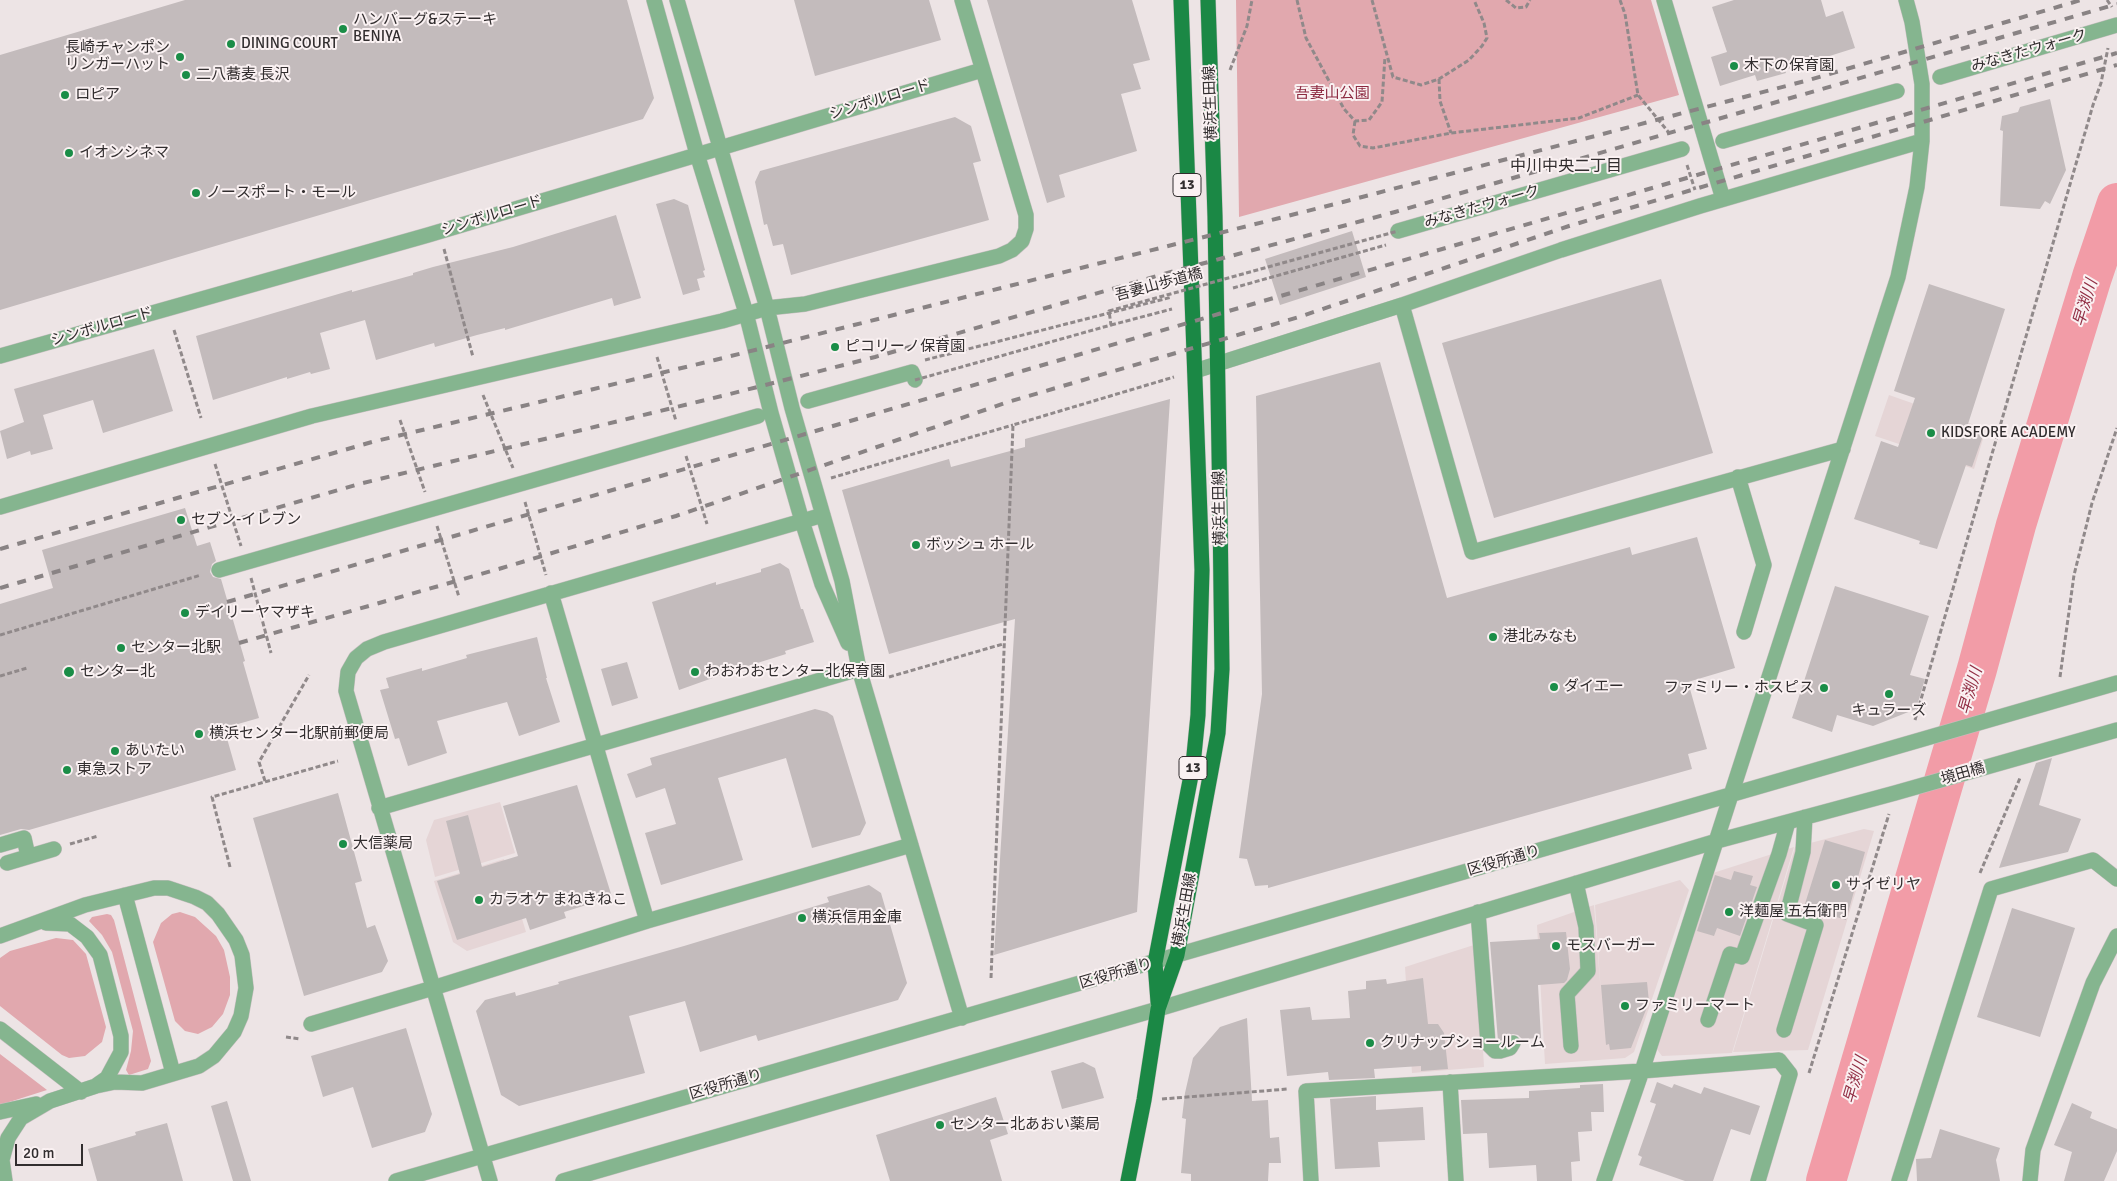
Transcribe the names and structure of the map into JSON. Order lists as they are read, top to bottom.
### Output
{
  "streets": {
    "main road": ["横浜生田線", "13"],
    "street": [
      "みなきたウォーク",
      "シンボルロード",
      "境田橋",
      "区役所通り"
    ],
    "path": ["吾妻山歩道橋"]
  },
  "crossings": [
    ["みなきたウォーク", "吾妻山歩道橋"],
    ["横浜生田線", "区役所通り"]
  ],
  "districts": ["中川中央二丁目"],
  "water": ["早渕川"],
  "parks": ["吾妻山公園"],
  "places": [
    "ハンバーグ&ステーキ BENIYA",
    "DINING COURT",
    "長崎チャンポン リンガーハット",
    "木下の保育園",
    "二八蕎麦 長沢",
    "ロピア",
    "イオンシネマ",
    "ノースポート・モール",
    "ピコリーノ保育園",
    "KIDSFORE ACADEMY",
    "セブン-イレブン",
    "ボッシュ ホール",
    "デイリーヤマザキ",
    "港北みなも",
    "センター北駅",
    "センター北",
    "わおわおセンター北保育園",
    "ダイエー",
    "ファミリー・ホスピス",
    "キュラーズ",
    "横浜センター北駅前郵便局",
    "あいたい",
    "東急ストア",
    "大信薬局",
    "サイゼリヤ",
    "カラオケ まねきねこ",
    "洋麺屋 五右衛門",
    "横浜信用金庫",
    "モスバーガー",
    "ファミリーマート",
    "クリナップショールーム",
    "センター北あおい薬局"
  ],
  "scale_bar": "20 m"
}
